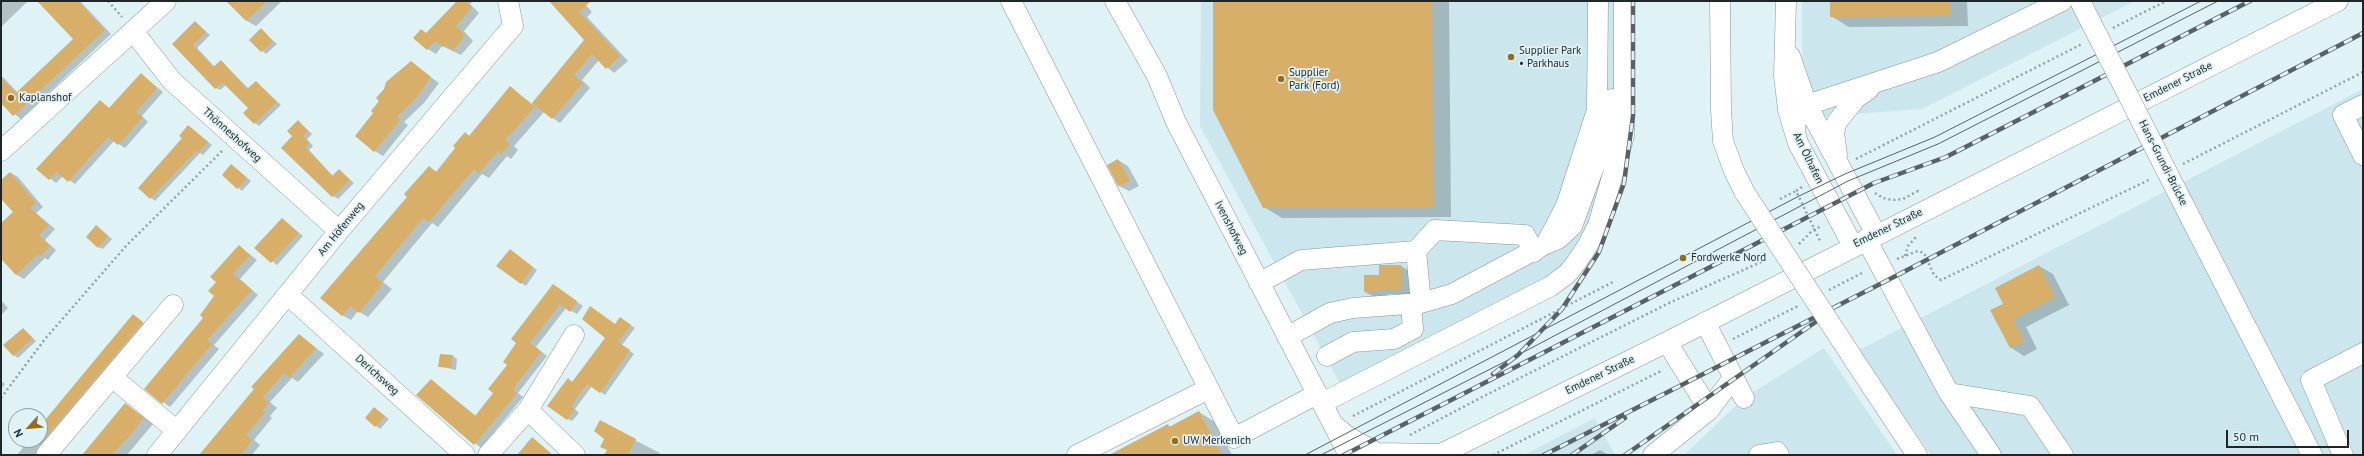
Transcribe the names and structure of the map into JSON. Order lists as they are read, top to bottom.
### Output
{
  "streets": {
    "street": [
      "Emdener Straße",
      "Thönneshofweg",
      "Am Ölhafen",
      "Hans-Grundi-Brücke",
      "Ivenshofweg",
      "Am Höfenweg",
      "Derichsweg"
    ]
  },
  "crossings": [
    ["Emdener Straße", "Am Ölhafen"],
    ["Thönneshofweg", "Am Höfenweg"],
    ["Am Höfenweg", "Derichsweg"]
  ],
  "places": [
    "Supplier Park • Parkhaus",
    "Supplier Park (Ford)",
    "Kaplanshof",
    "Fordwerke Nord",
    "UW Merkenich"
  ],
  "scale_bar": "50 m",
  "north": "bottom left"
}
